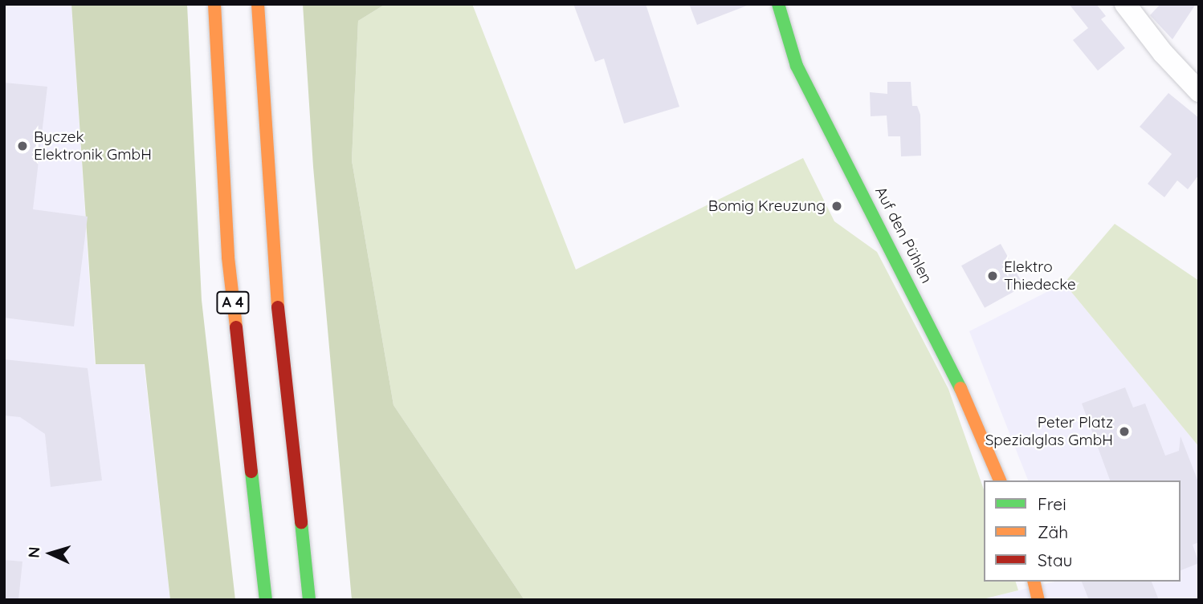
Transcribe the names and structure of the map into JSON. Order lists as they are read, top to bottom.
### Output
{
  "streets": {
    "main road": ["Auf den Pühlen", "A 4"]
  },
  "places": [
    "Byczek Elektronik GmbH",
    "Bomig Kreuzung",
    "Elektro Thiedecke",
    "Peter Platz Spezialglas GmbH"
  ],
  "legend": ["Frei", "Zäh", "Stau"],
  "north": "left"
}
